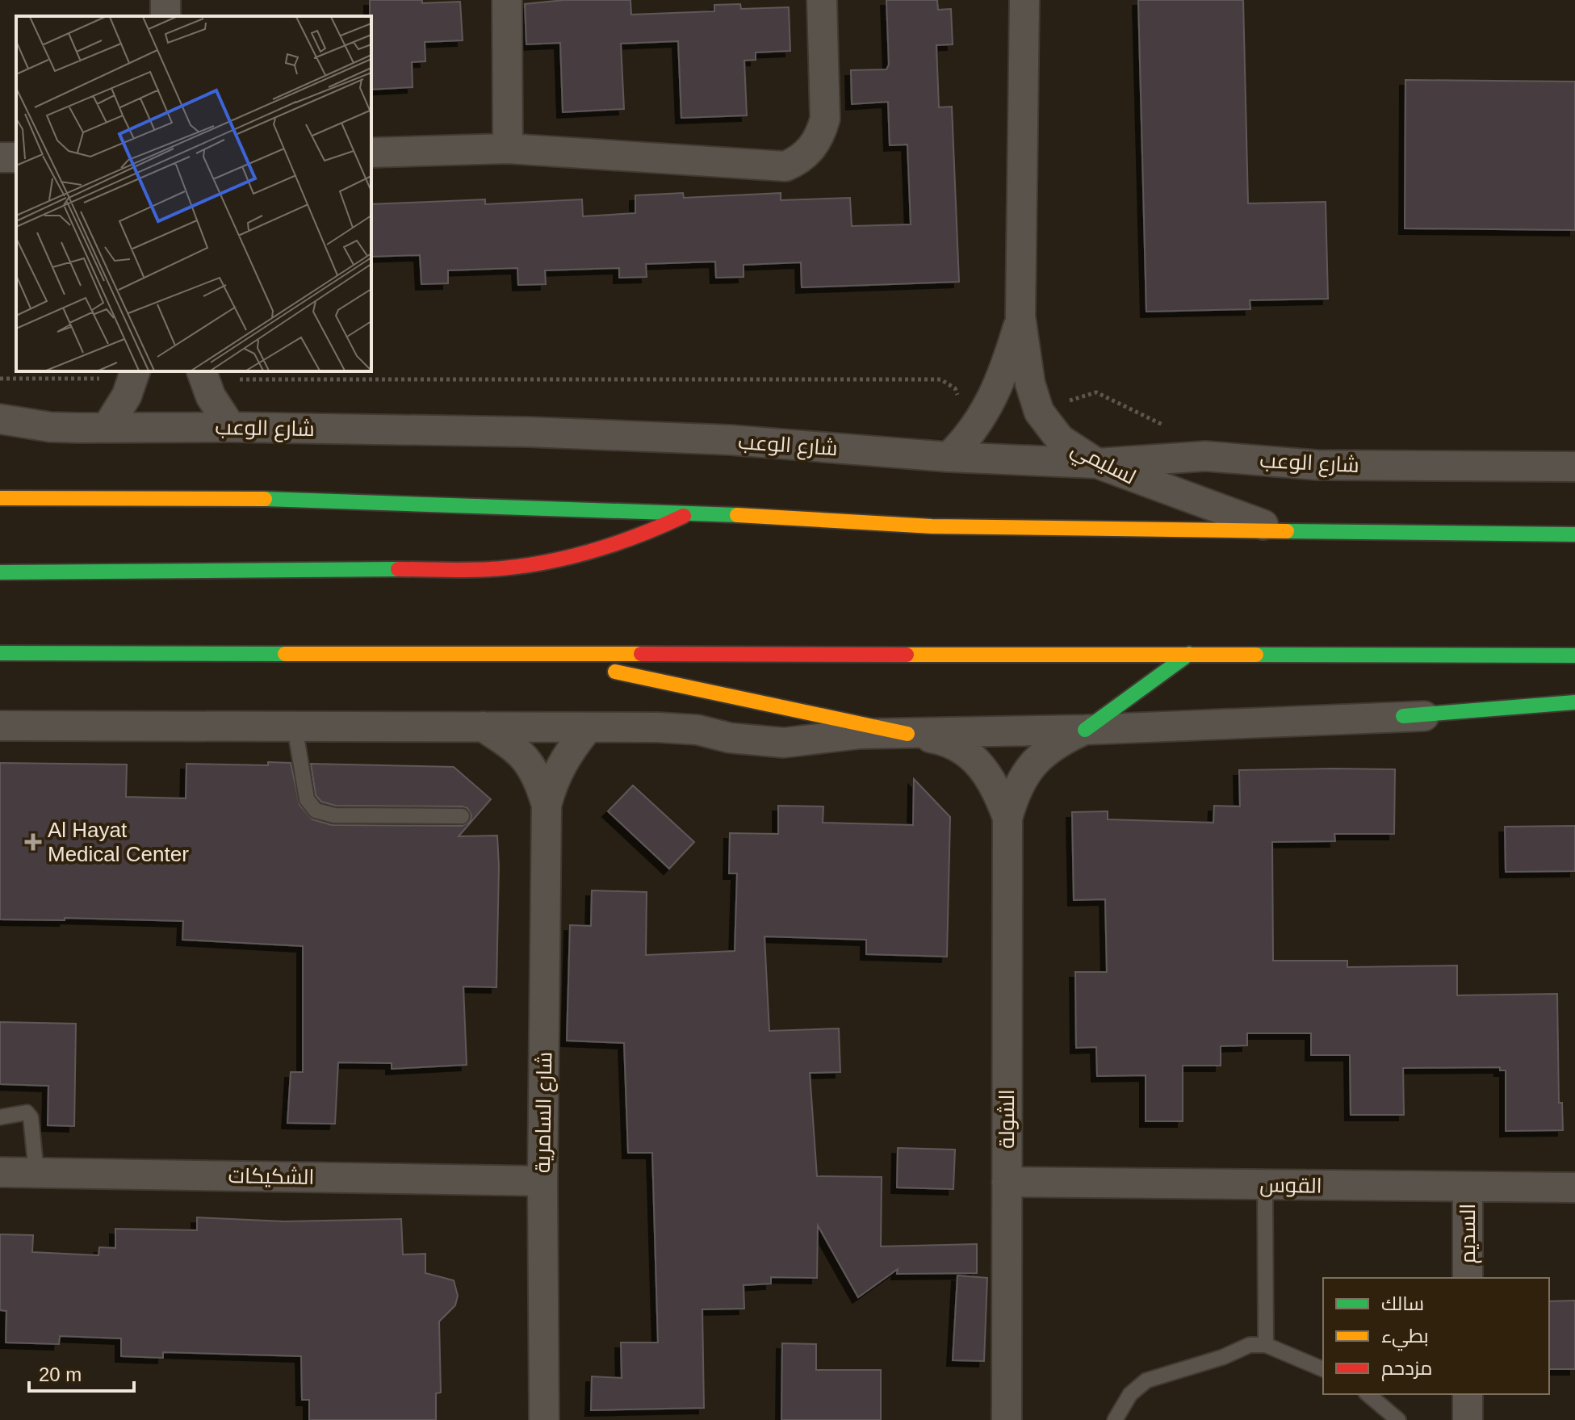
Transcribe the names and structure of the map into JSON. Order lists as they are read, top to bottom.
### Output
{
  "streets": {
    "street": [
      "شارع الوعب",
      "لسليمي",
      "شارع السامرية",
      "الشولة",
      "الشكيكات",
      "القوس",
      "السديم"
    ]
  },
  "crossings": [
    ["شارع الوعب", "لسليمي"],
    ["شارع السامرية", "الشكيكات"],
    ["الشولة", "القوس"],
    ["القوس", "السديم"]
  ],
  "places": {
    "health": ["Al Hayat Medical Center"]
  },
  "legend": ["سالك", "بطيء", "مزدحم"],
  "scale_bar": "20 m"
}
